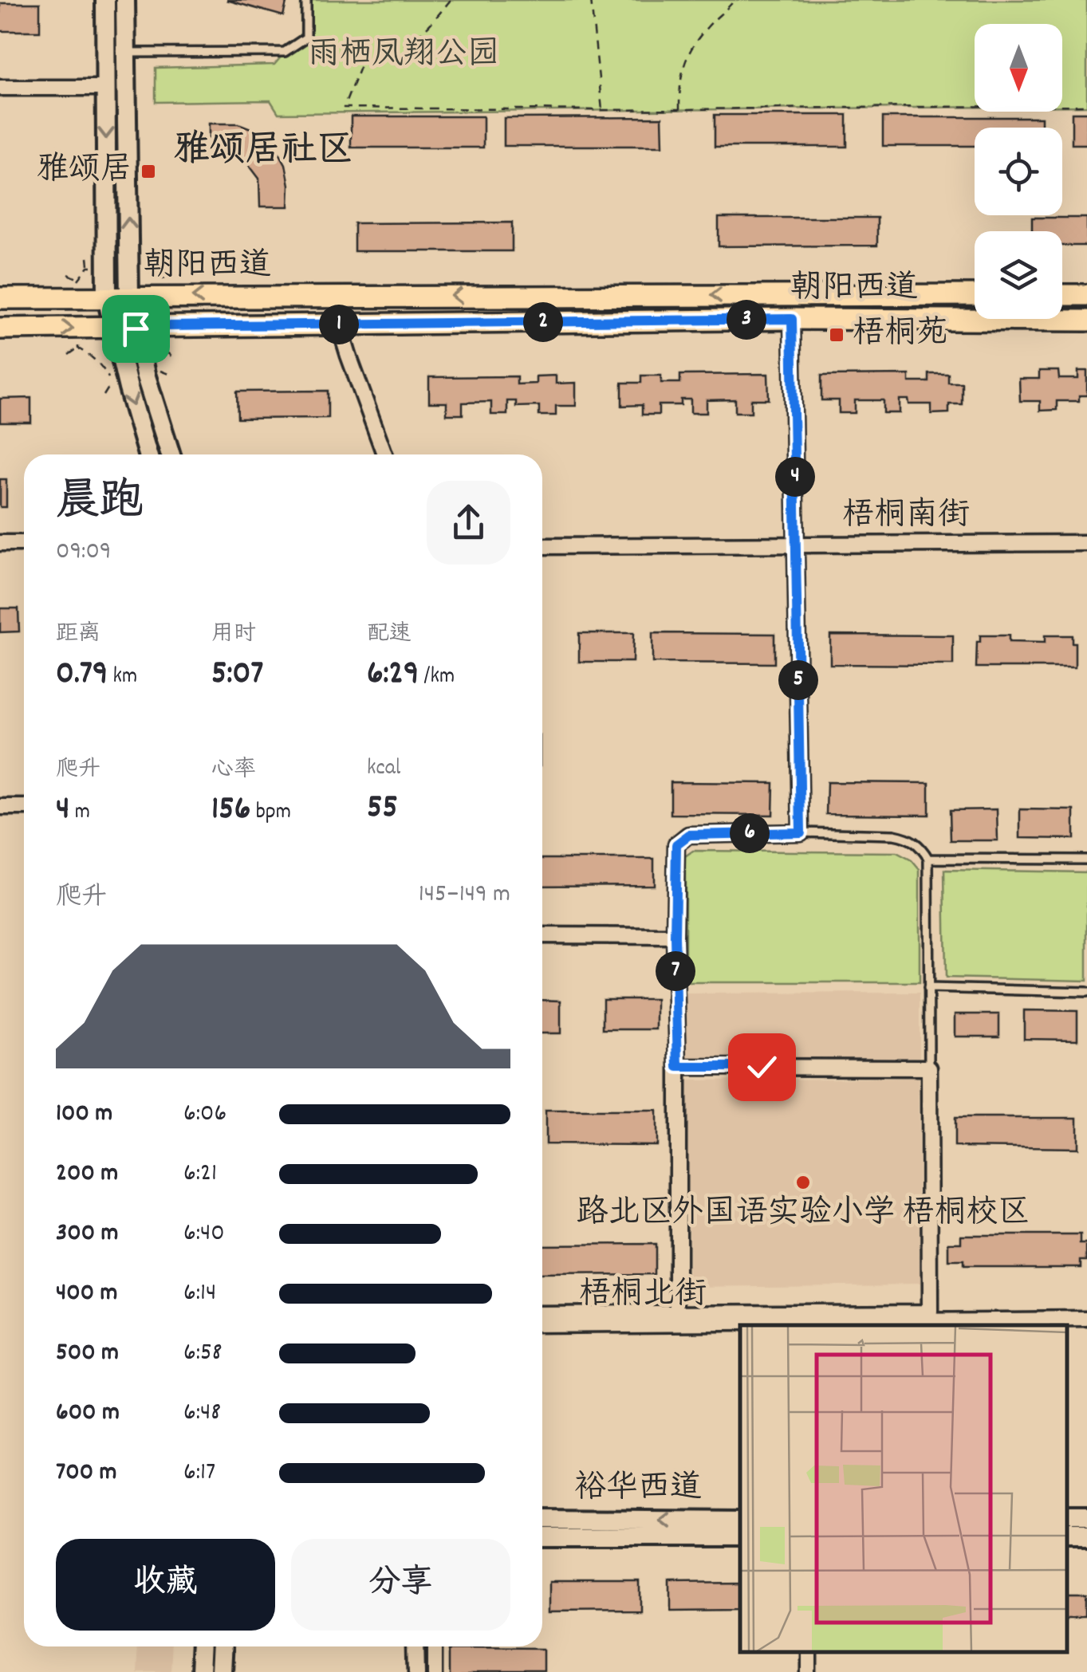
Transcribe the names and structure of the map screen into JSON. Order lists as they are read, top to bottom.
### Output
{
  "streets": {
    "main road": ["朝阳西道", "裕华西道"],
    "street": ["梧桐南街", "梧桐北街"]
  },
  "districts": ["雅颂居社区"],
  "parks": ["雨栖凤翔公园"],
  "places": {
    "transit": ["雅颂居", "梧桐苑"],
    "other": ["路北区外国语实验小学 梧桐校区"]
  },
  "north": "bottom",
  "page": {
    "pins": [
      "3",
      "2",
      "1",
      "4",
      "5",
      "6",
      "7"
    ],
    "heading": ["晨跑", "09:09"],
    "stats": [
      ["距离", "0.79 km"],
      ["用时", "5:07"],
      ["配速", "6:29 /km"],
      ["爬升", "4 m"],
      ["心率", "156 bpm"],
      ["kcal", "55"]
    ],
    "chart": ["爬升", "145–149 m"],
    "list": [
      {
        "name": "100 m",
        "note": "6:06"
      },
      {
        "name": "200 m",
        "note": "6:21"
      },
      {
        "name": "300 m",
        "note": "6:40"
      },
      {
        "name": "400 m",
        "note": "6:14"
      },
      {
        "name": "500 m",
        "note": "6:58"
      },
      {
        "name": "600 m",
        "note": "6:48"
      },
      {
        "name": "700 m",
        "note": "6:17"
      }
    ],
    "buttons": ["收藏", "分享"]
  }
}
